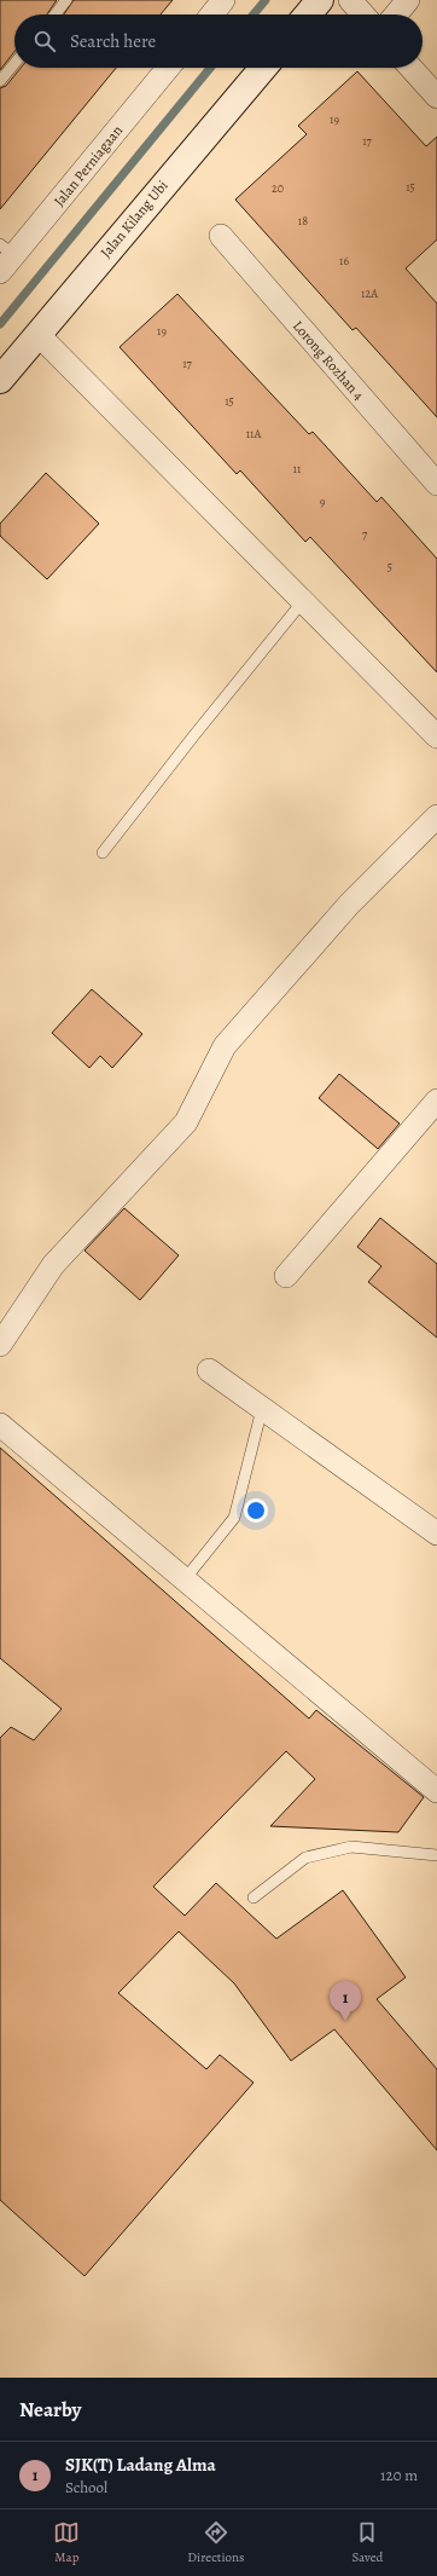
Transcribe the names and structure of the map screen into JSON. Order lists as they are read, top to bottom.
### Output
{
  "streets": {
    "main road": ["Jalan Kilang Ubi"],
    "street": ["Jalan Perniagaan", "Lorong Rozhan 4"]
  },
  "house_numbers": [
    "19",
    "17",
    "15",
    "20",
    "18",
    "16",
    "12A",
    "19",
    "17",
    "15",
    "11A",
    "11",
    "9",
    "7",
    "5"
  ],
  "page": {
    "search": "Search here",
    "pins": "1",
    "heading": "Nearby",
    "list": [
      {
        "mark": "1",
        "name": "SJK(T) Ladang Alma",
        "note": "School",
        "value": "120 m"
      }
    ],
    "nav": ["Map", "Directions", "Saved"]
  }
}
